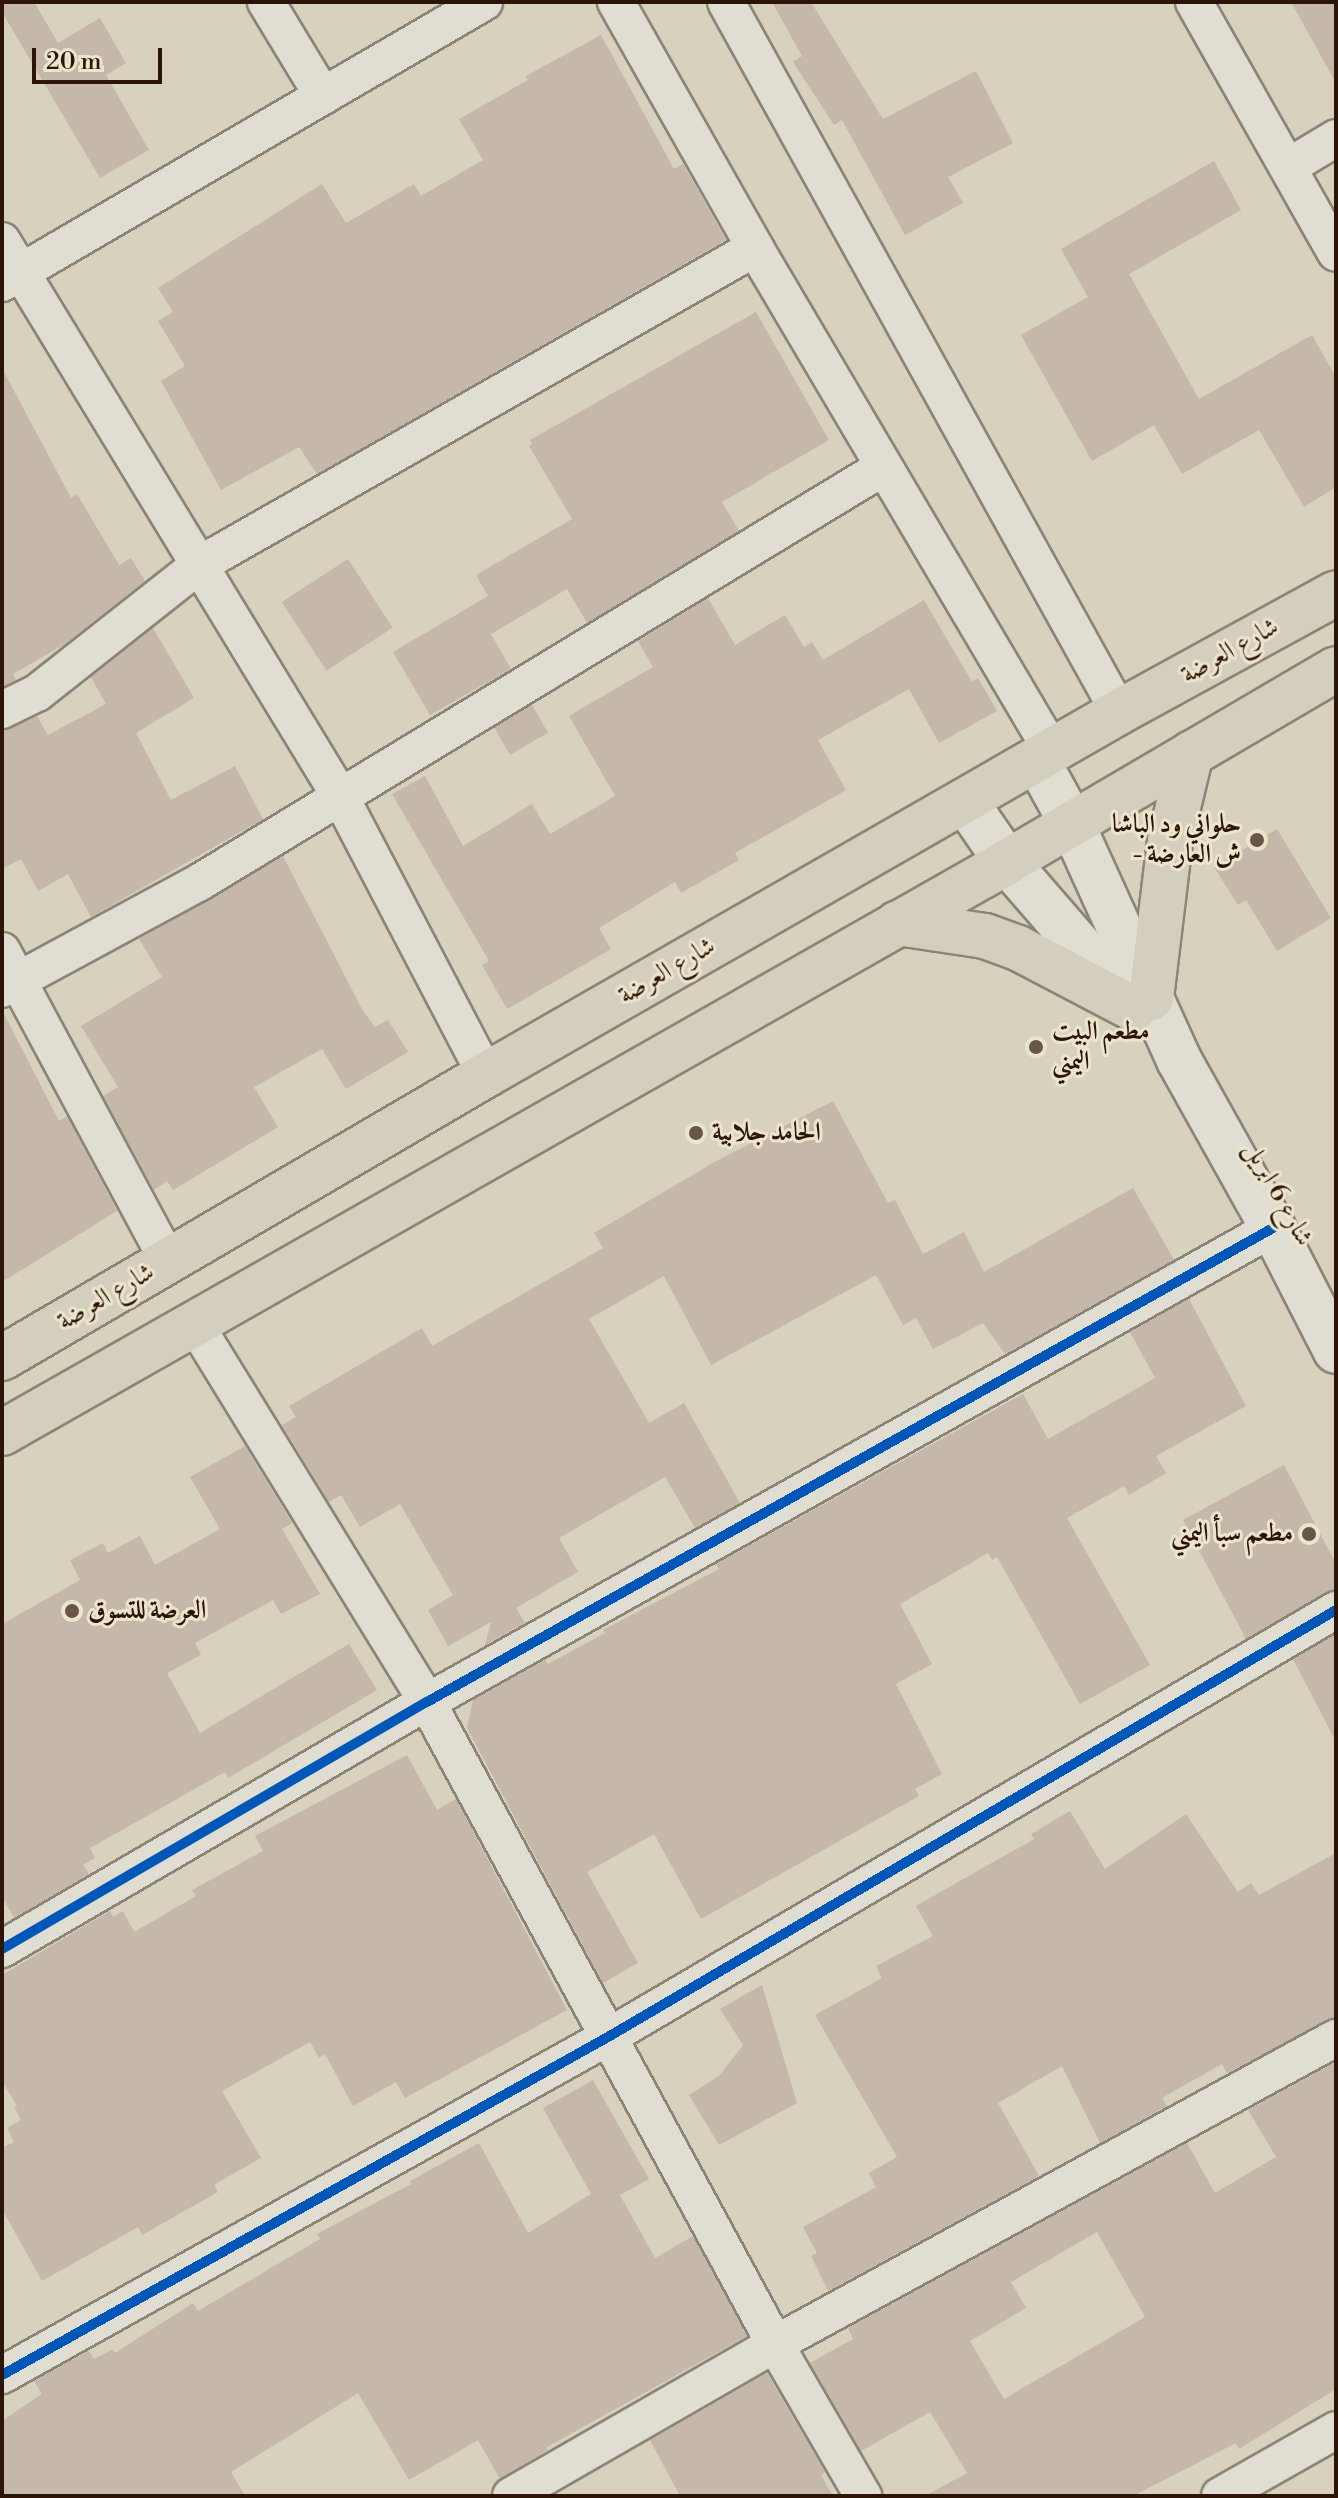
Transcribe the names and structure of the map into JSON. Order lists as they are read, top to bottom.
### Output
{
  "streets": {
    "main road": ["شارع العرضة"],
    "street": ["شارع 6 ابريل"]
  },
  "crossings": [
    ["شارع العرضة", "شارع 6 ابريل"]
  ],
  "places": [
    "حلواني ود الباشا - ش العارضة",
    "مطعم البيت اليمني",
    "الحامد جلابية",
    "مطعم سبأ اليمني",
    "العرضة للتسوق"
  ],
  "scale_bar": "20 m"
}
